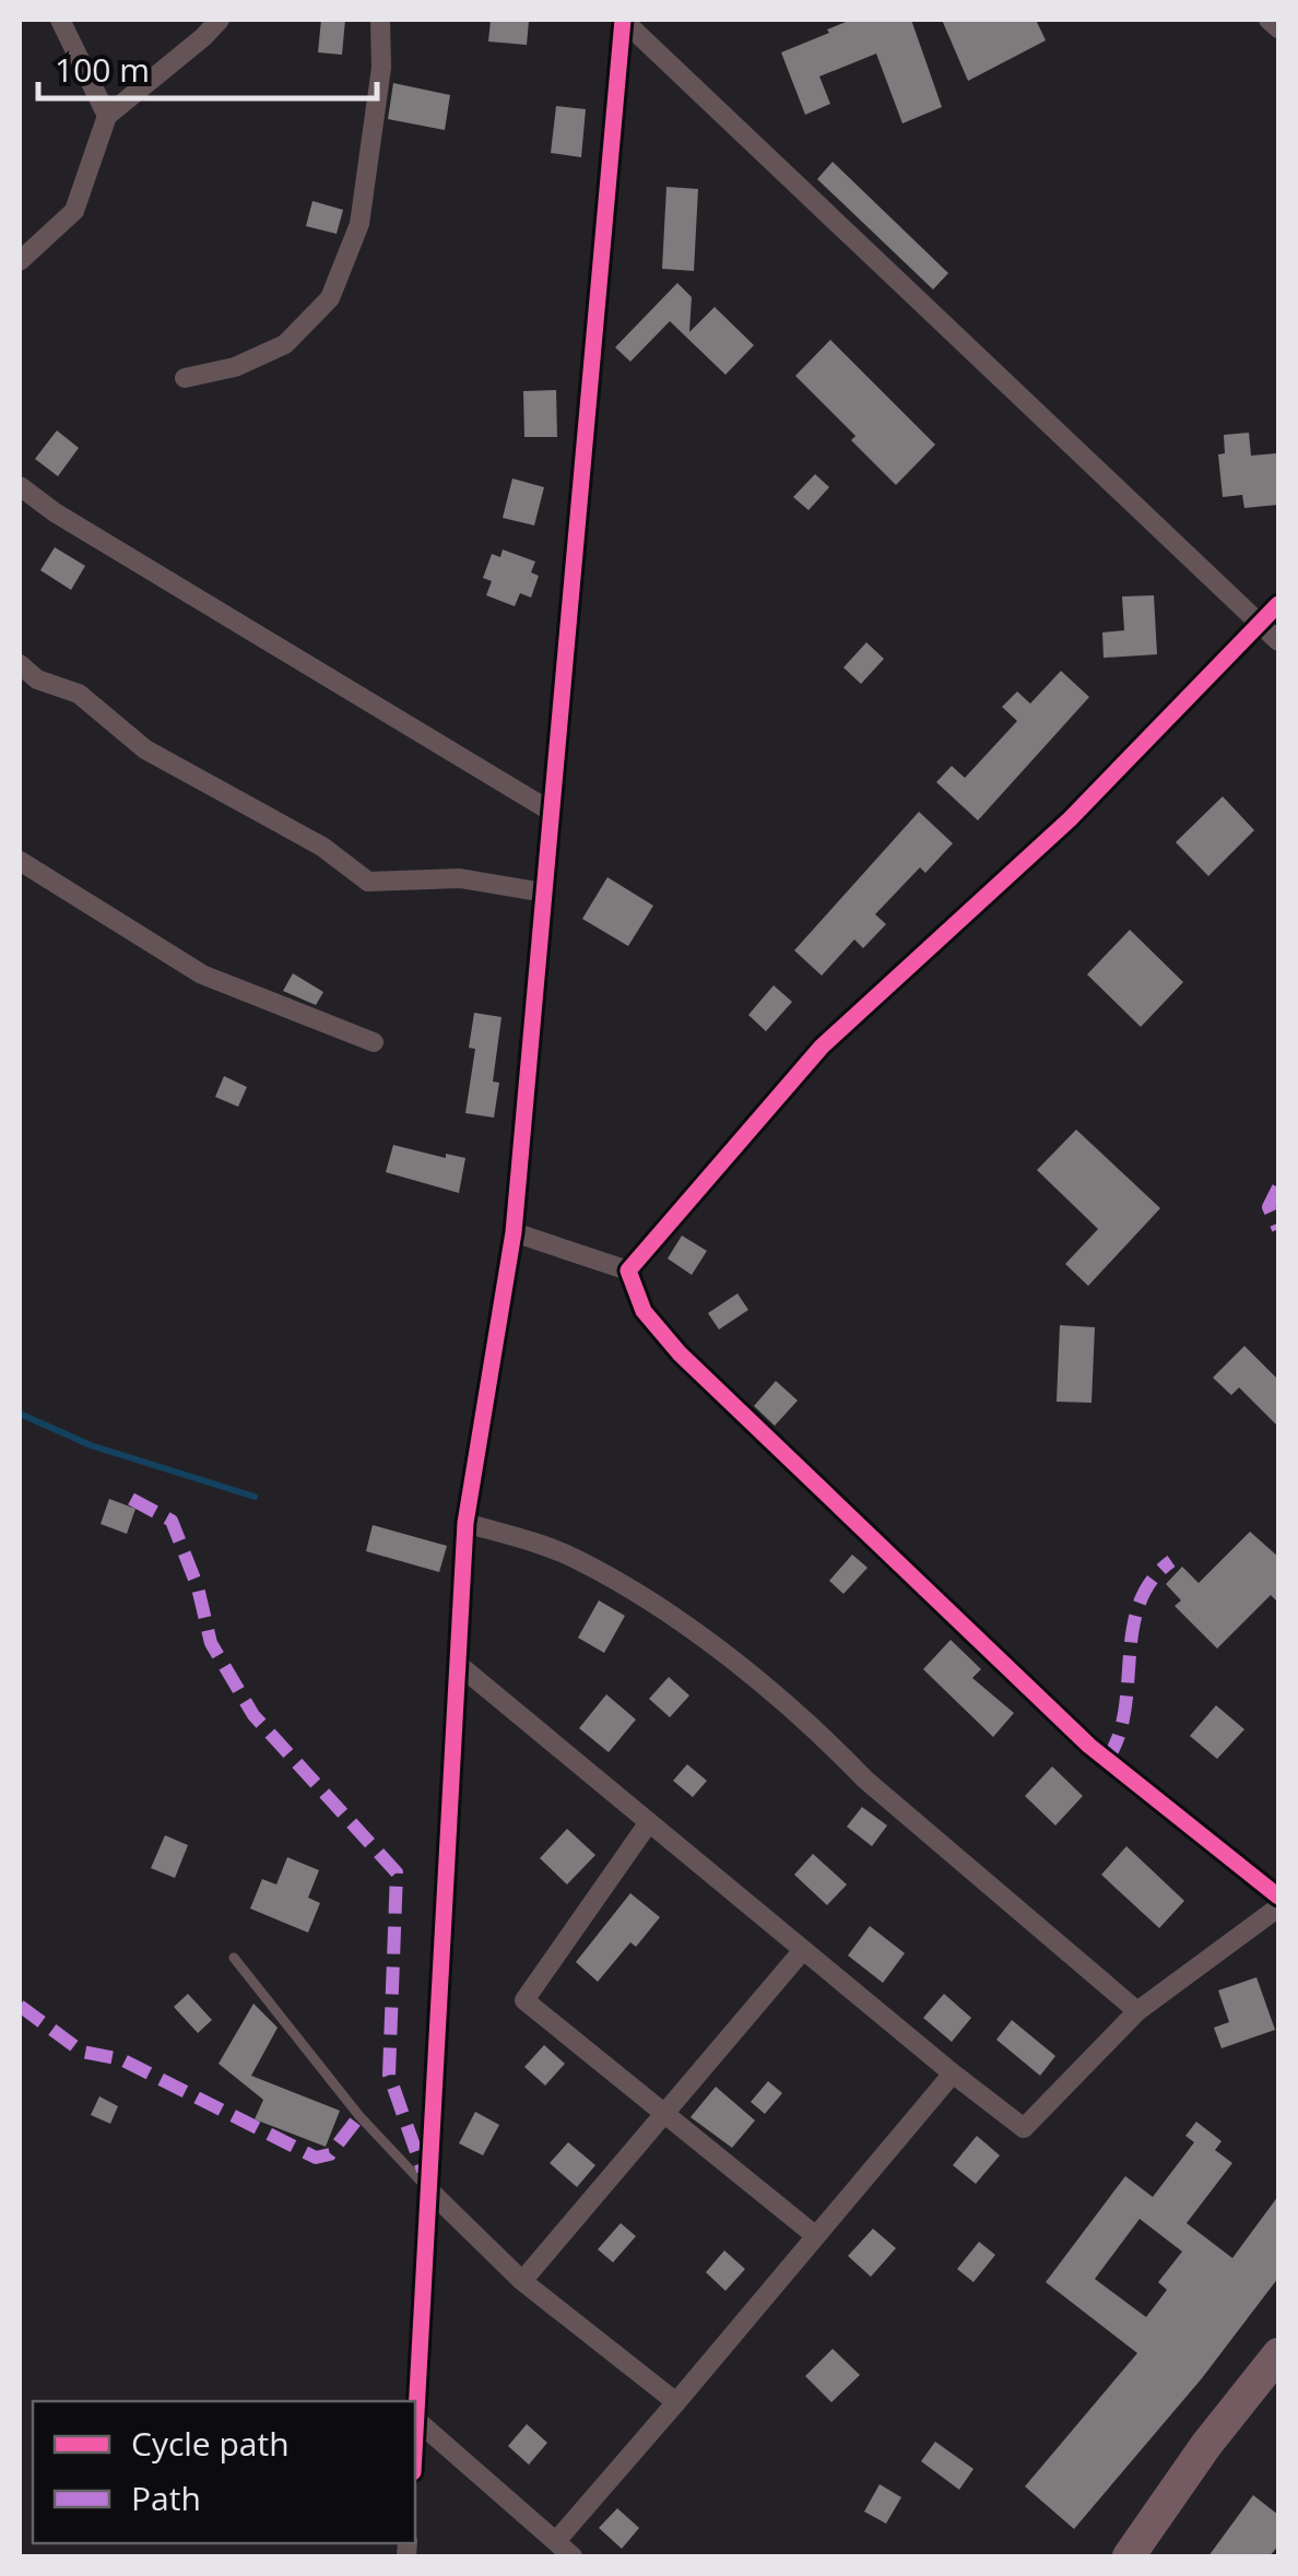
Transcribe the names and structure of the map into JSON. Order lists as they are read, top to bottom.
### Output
{
  "legend": ["Cycle path", "Path"],
  "scale_bar": "100 m"
}
